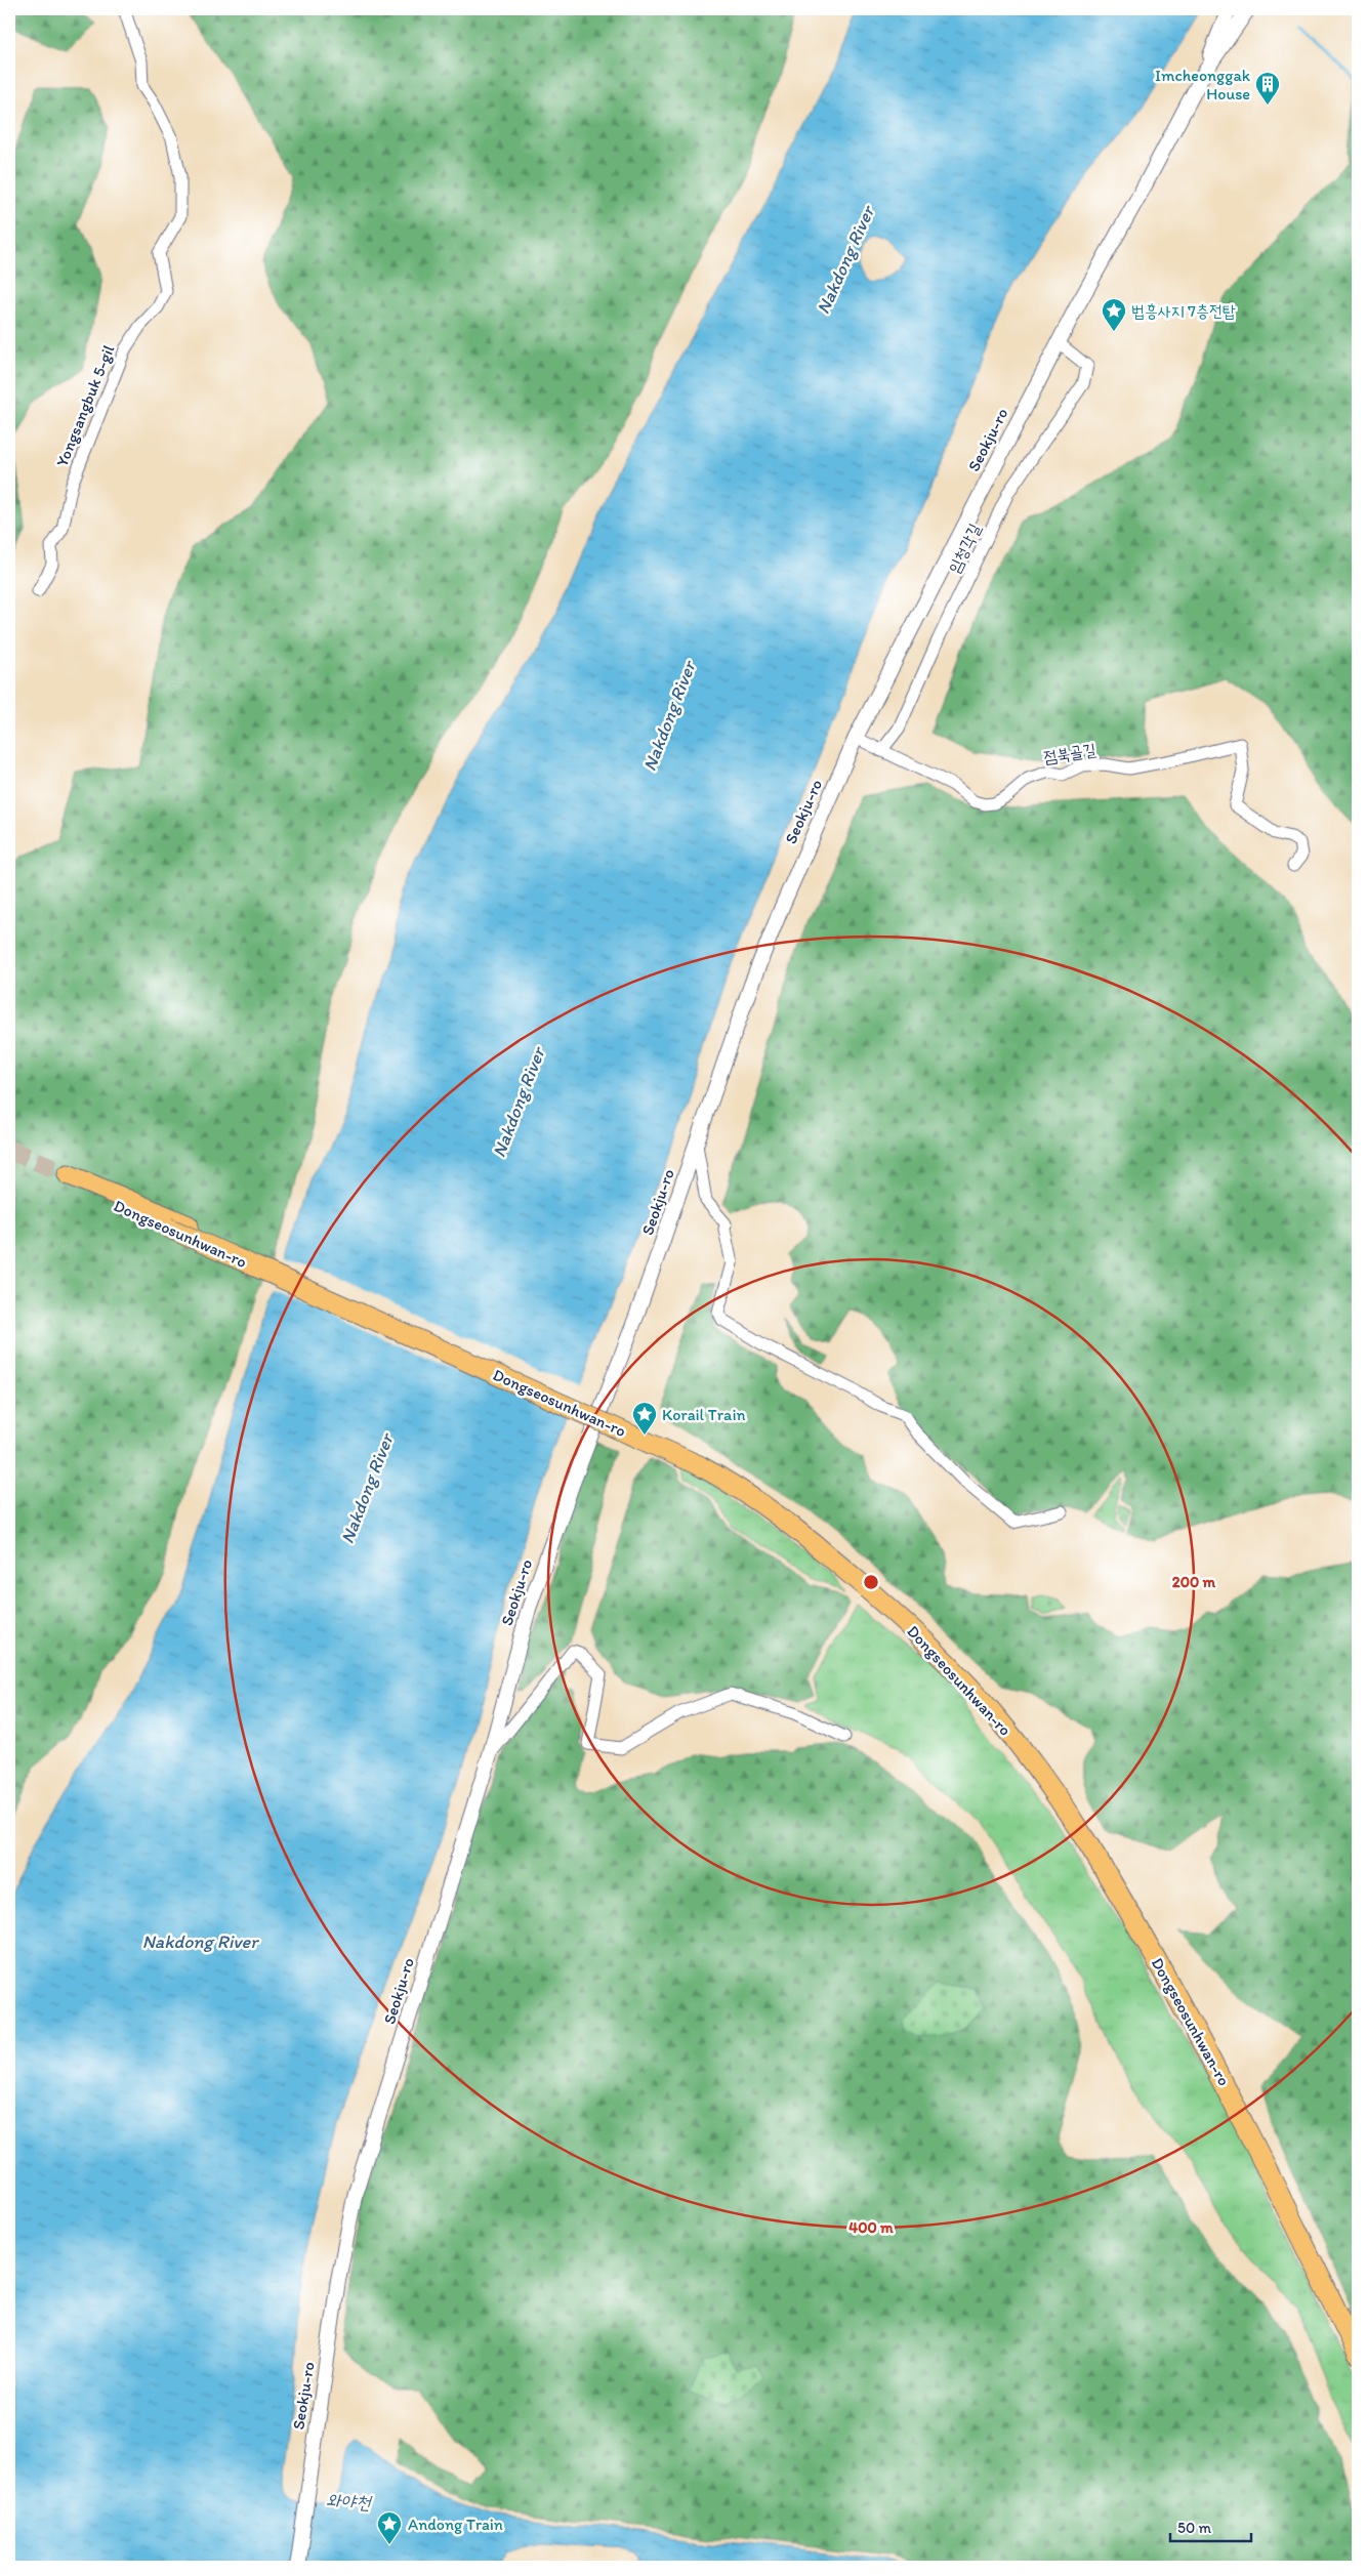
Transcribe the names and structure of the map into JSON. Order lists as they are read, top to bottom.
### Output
{
  "streets": {
    "highway": ["Dongseosunhwan-ro"],
    "street": [
      "Yongsangbuk 5-gil",
      "Seokju-ro",
      "임청각길",
      "점북골길"
    ]
  },
  "crossings": [
    ["Seokju-ro", "임청각길"],
    ["Seokju-ro", "점북골길"],
    ["임청각길", "점북골길"]
  ],
  "water": ["Nakdong River", "와야천"],
  "places": {
    "building": ["Imcheonggak House"],
    "place": ["법흥사지 7층전탑", "Korail Train", "Andong Train"]
  },
  "scale_bar": "50 m",
  "rings": ["200 m", "400 m"]
}
